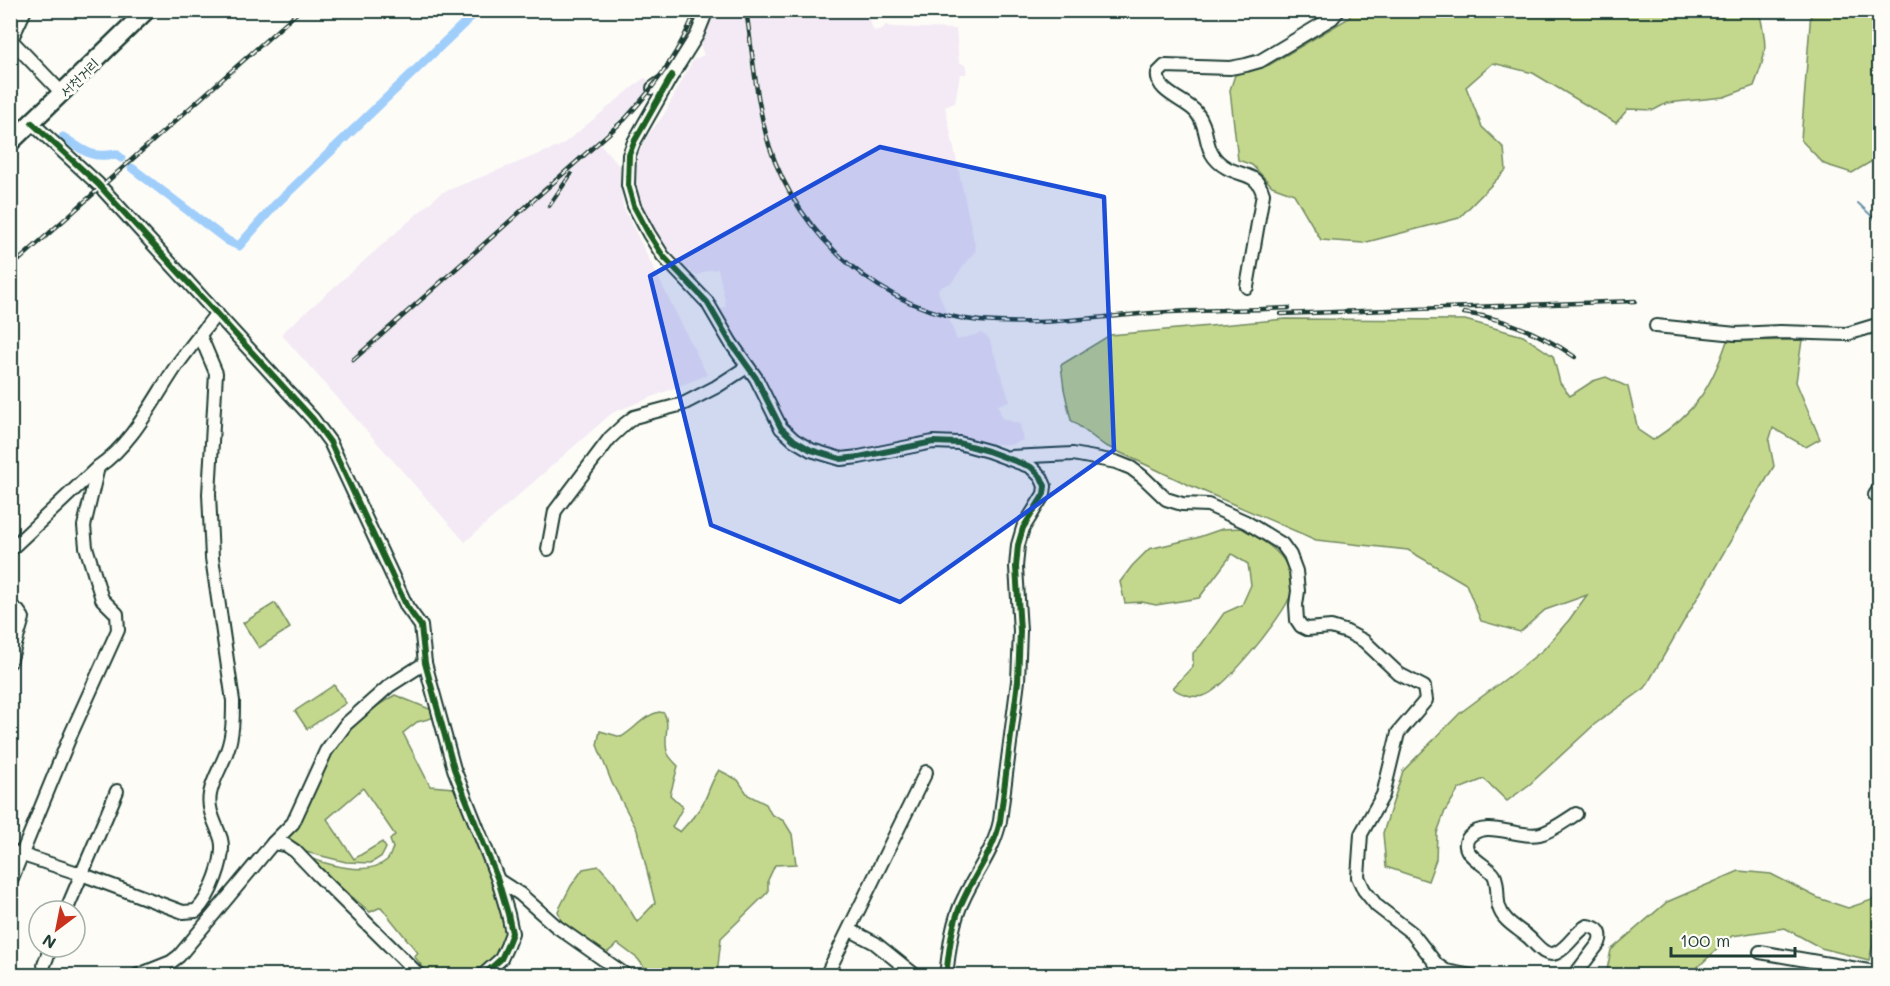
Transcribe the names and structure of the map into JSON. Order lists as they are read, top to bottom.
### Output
{
  "streets": {
    "main road": ["서천거리"]
  },
  "scale_bar": "100 m",
  "north": "bottom left"
}
